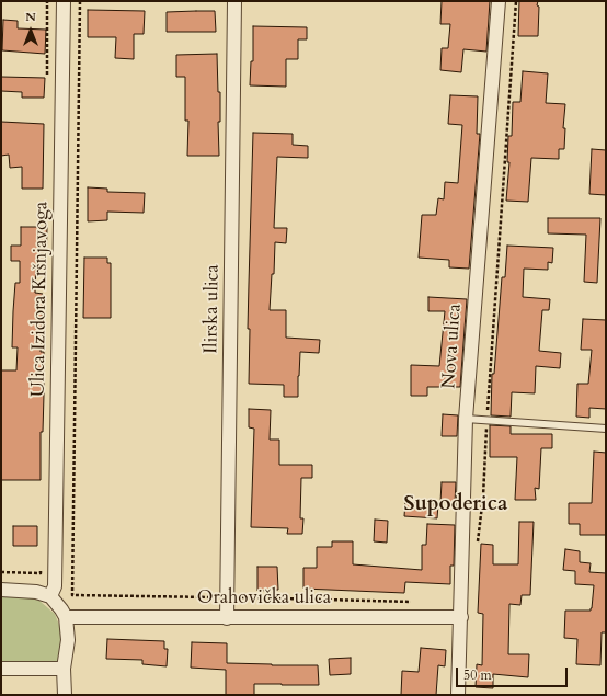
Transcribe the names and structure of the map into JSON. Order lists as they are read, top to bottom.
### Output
{
  "streets": {
    "street": [
      "Ulica Izidora Kršnjavoga",
      "Ilirska ulica",
      "Nova ulica",
      "Orahovička ulica"
    ]
  },
  "crossings": [
    ["Ilirska ulica", "Orahovička ulica"],
    ["Nova ulica", "Orahovička ulica"]
  ],
  "districts": ["Supoderica"],
  "scale_bar": "50 m",
  "north": "top"
}
